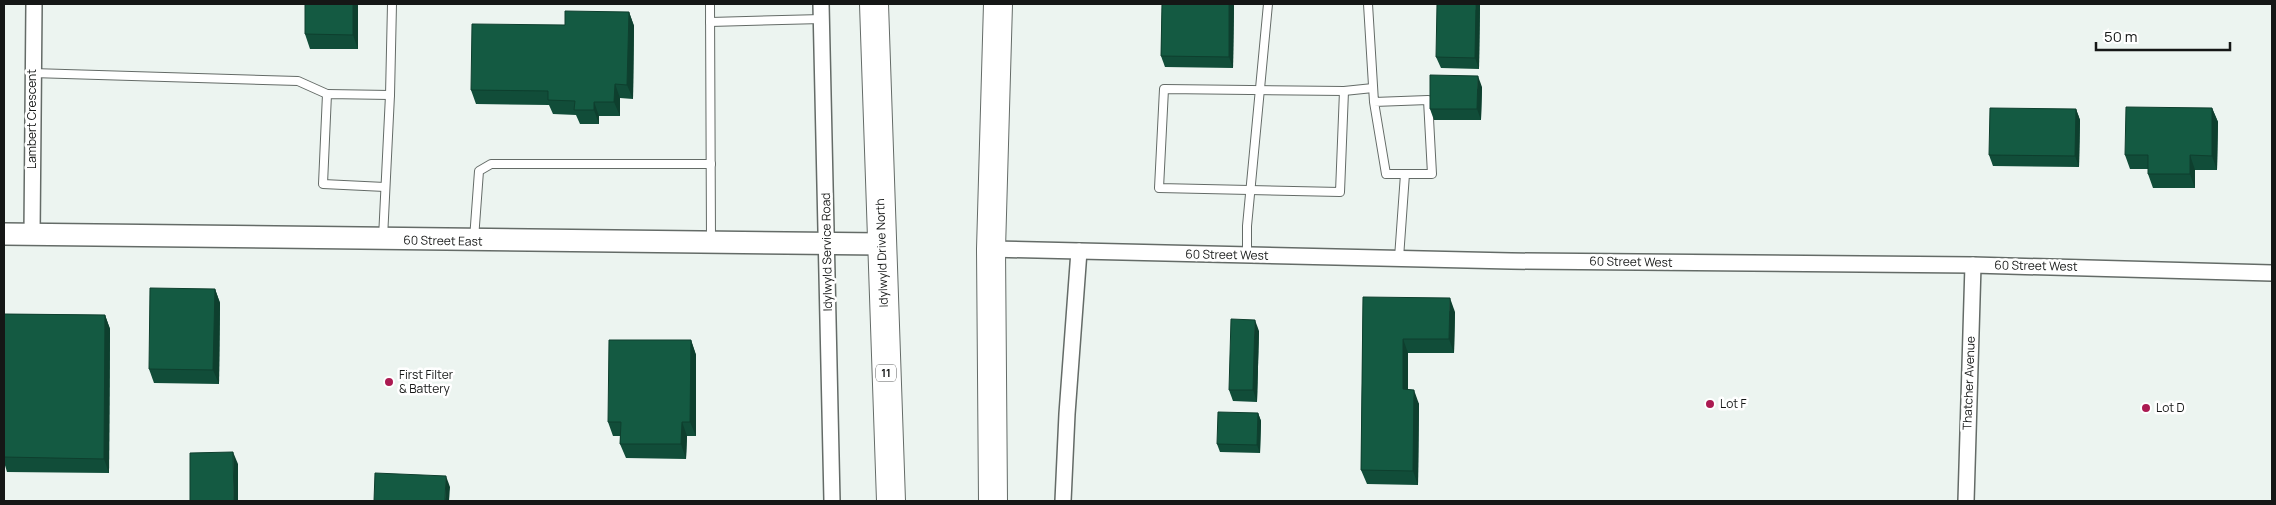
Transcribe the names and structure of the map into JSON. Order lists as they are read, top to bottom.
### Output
{
  "streets": {
    "highway": ["Idylwyld Drive North", "11"],
    "street": [
      "Lambert Crescent",
      "60 Street East",
      "Idylwyld Service Road",
      "60 Street West",
      "Thatcher Avenue"
    ]
  },
  "crossings": [
    ["Lambert Crescent", "60 Street East"],
    ["60 Street East", "Idylwyld Service Road"],
    ["60 Street East", "Idylwyld Drive North"],
    ["60 Street West", "Thatcher Avenue"]
  ],
  "places": ["First Filter & Battery", "Lot F", "Lot D"],
  "scale_bar": "50 m"
}
